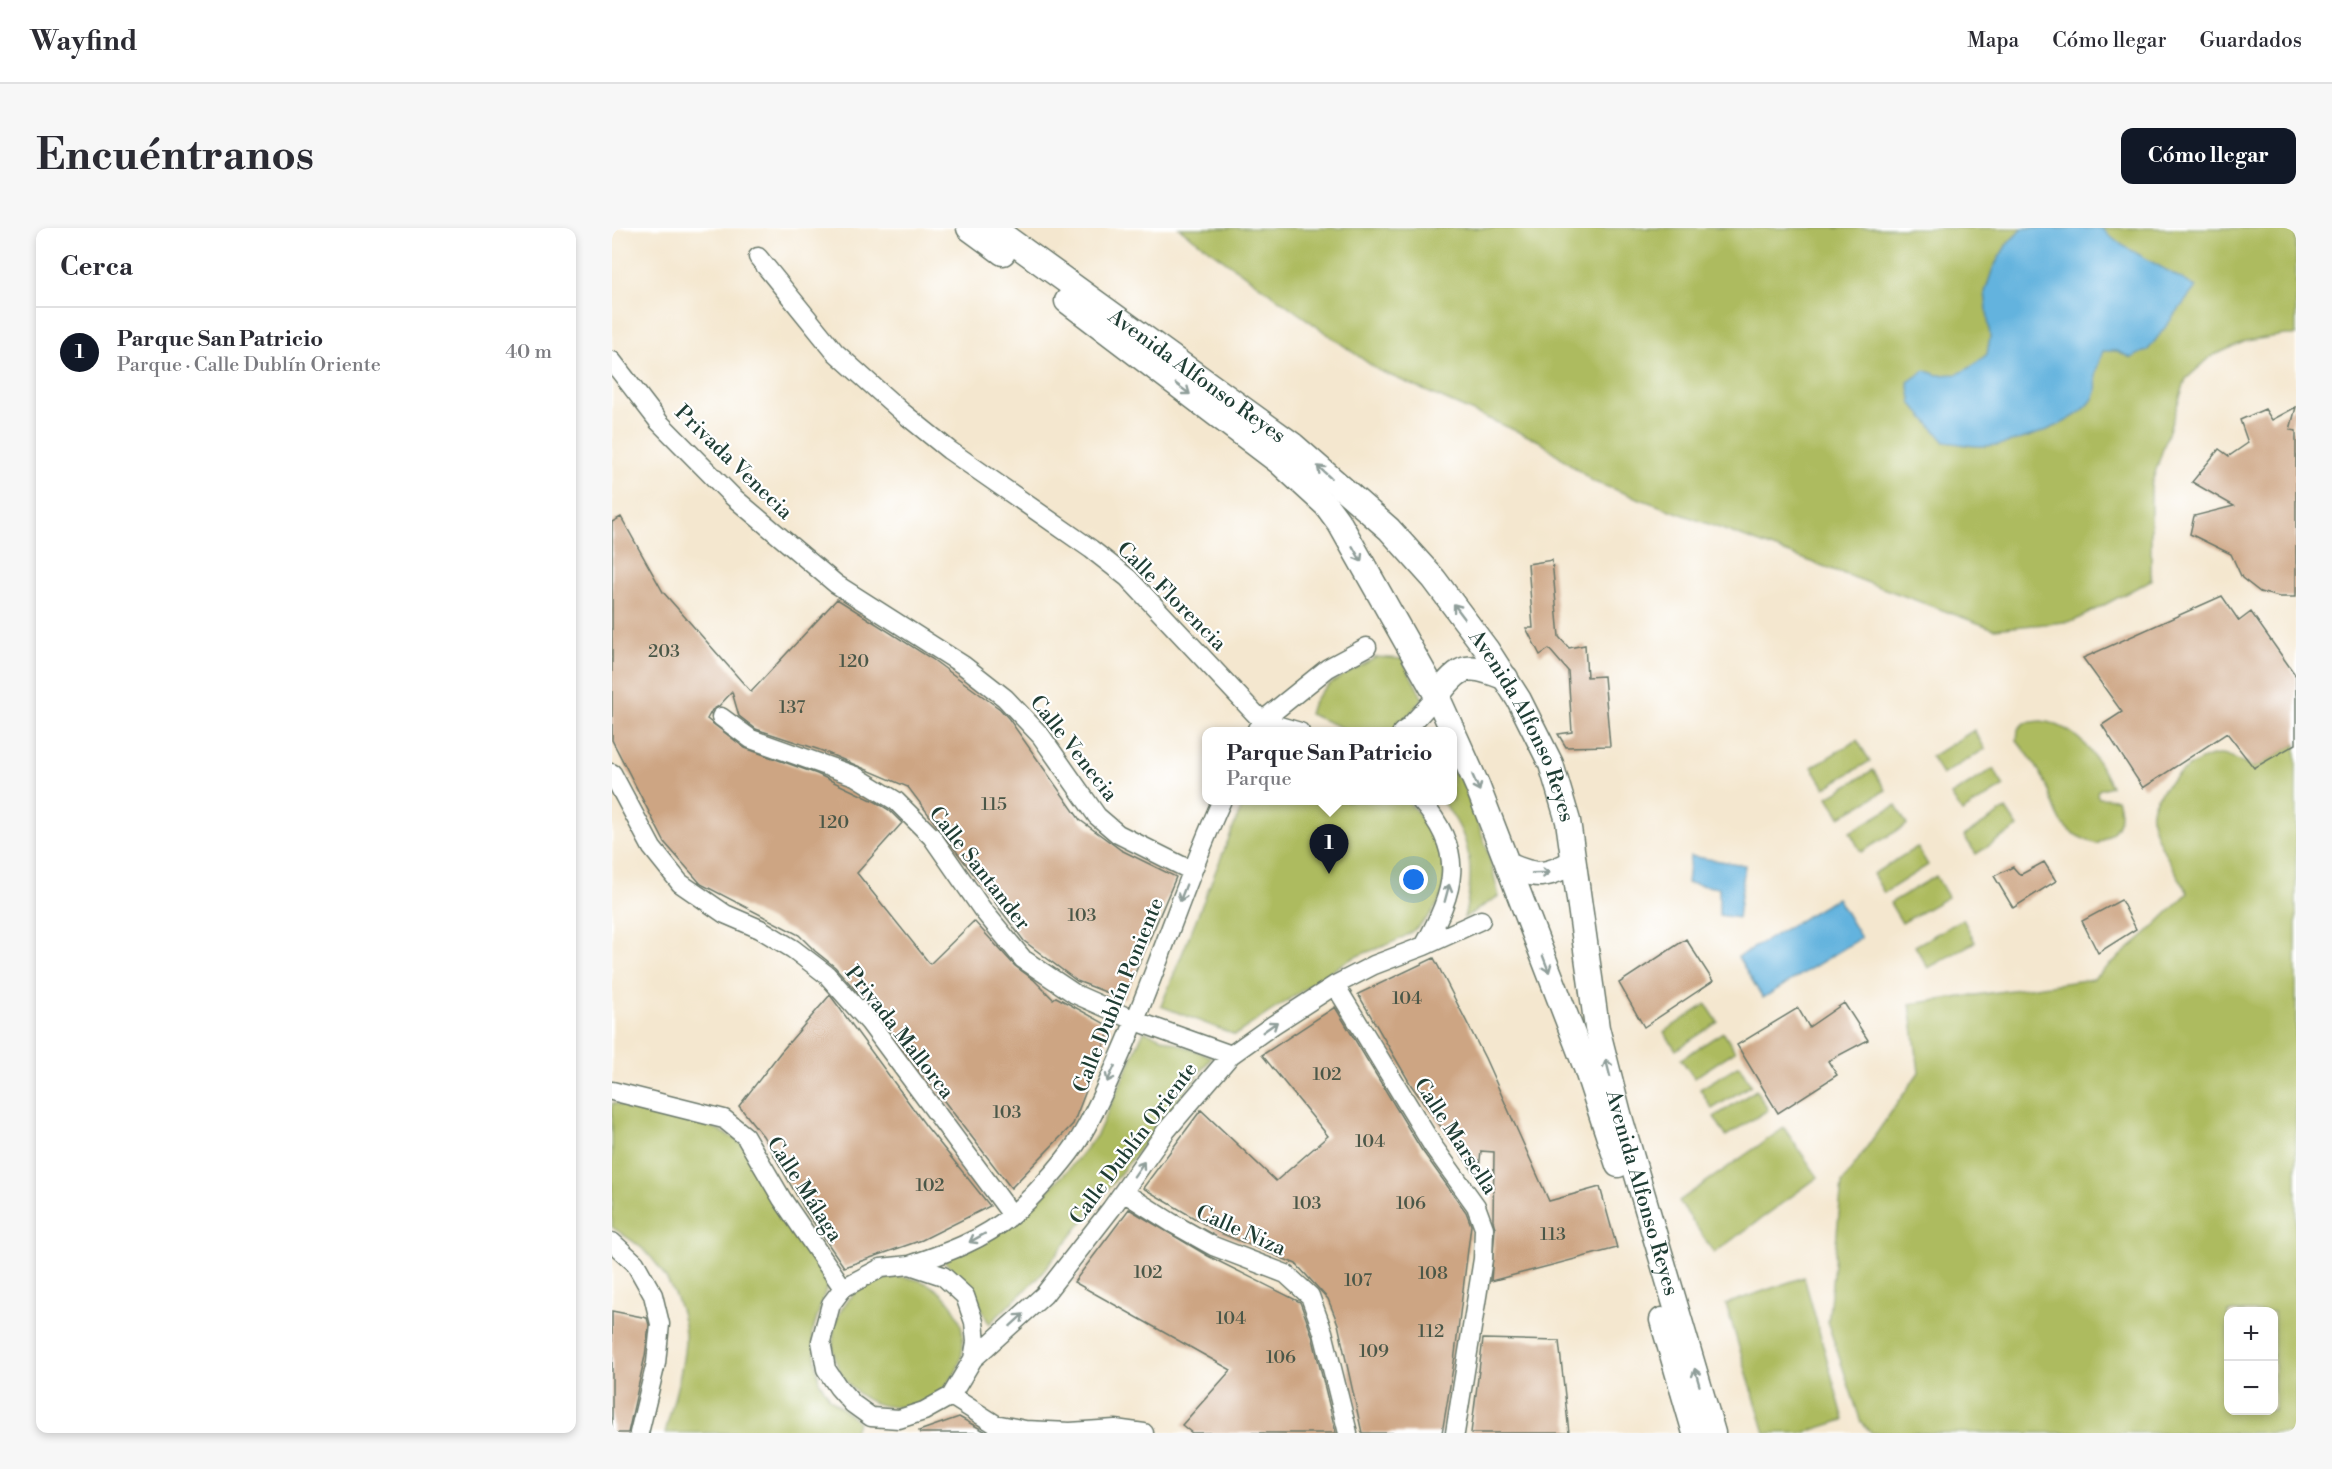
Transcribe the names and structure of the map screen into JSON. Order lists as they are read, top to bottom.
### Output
{
  "streets": {
    "main road": ["Avenida Alfonso Reyes"],
    "street": [
      "Privada Venecia",
      "Calle Florencia",
      "Calle Venecia",
      "Calle Santander",
      "Calle Dublín Poniente",
      "Privada Mallorca",
      "Calle Marsella",
      "Calle Dublín Oriente",
      "Calle Málaga",
      "Calle Niza"
    ]
  },
  "crossings": [
    ["Privada Venecia", "Calle Venecia"],
    ["Calle Venecia", "Calle Dublín Poniente"],
    ["Calle Santander", "Calle Dublín Poniente"],
    ["Calle Santander", "Calle Dublín Oriente"],
    ["Calle Dublín Poniente", "Privada Mallorca"],
    ["Calle Dublín Poniente", "Calle Dublín Oriente"],
    ["Calle Dublín Poniente", "Calle Málaga"],
    ["Calle Marsella", "Calle Dublín Oriente"],
    ["Calle Dublín Oriente", "Calle Málaga"],
    ["Calle Dublín Oriente", "Calle Niza"]
  ],
  "one_way": ["Calle Dublín Poniente", "Calle Dublín Oriente"],
  "house_numbers": [
    "203",
    "120",
    "137",
    "115",
    "120",
    "103",
    "104",
    "102",
    "103",
    "104",
    "102",
    "103",
    "106",
    "113",
    "102",
    "108",
    "107",
    "104",
    "112",
    "109",
    "106"
  ],
  "page": {
    "header": "Wayfind",
    "nav": ["Mapa", "Cómo llegar", "Guardados"],
    "buttons": "Cómo llegar",
    "title": "Encuéntranos",
    "heading": "Cerca",
    "list": [
      {
        "mark": "1",
        "name": "Parque San Patricio",
        "note": "Parque · Calle Dublín Oriente",
        "value": "40 m"
      }
    ],
    "popup": ["Parque San Patricio", "Parque"],
    "pins": "1",
    "map_buttons": ["+", "−"]
  }
}
